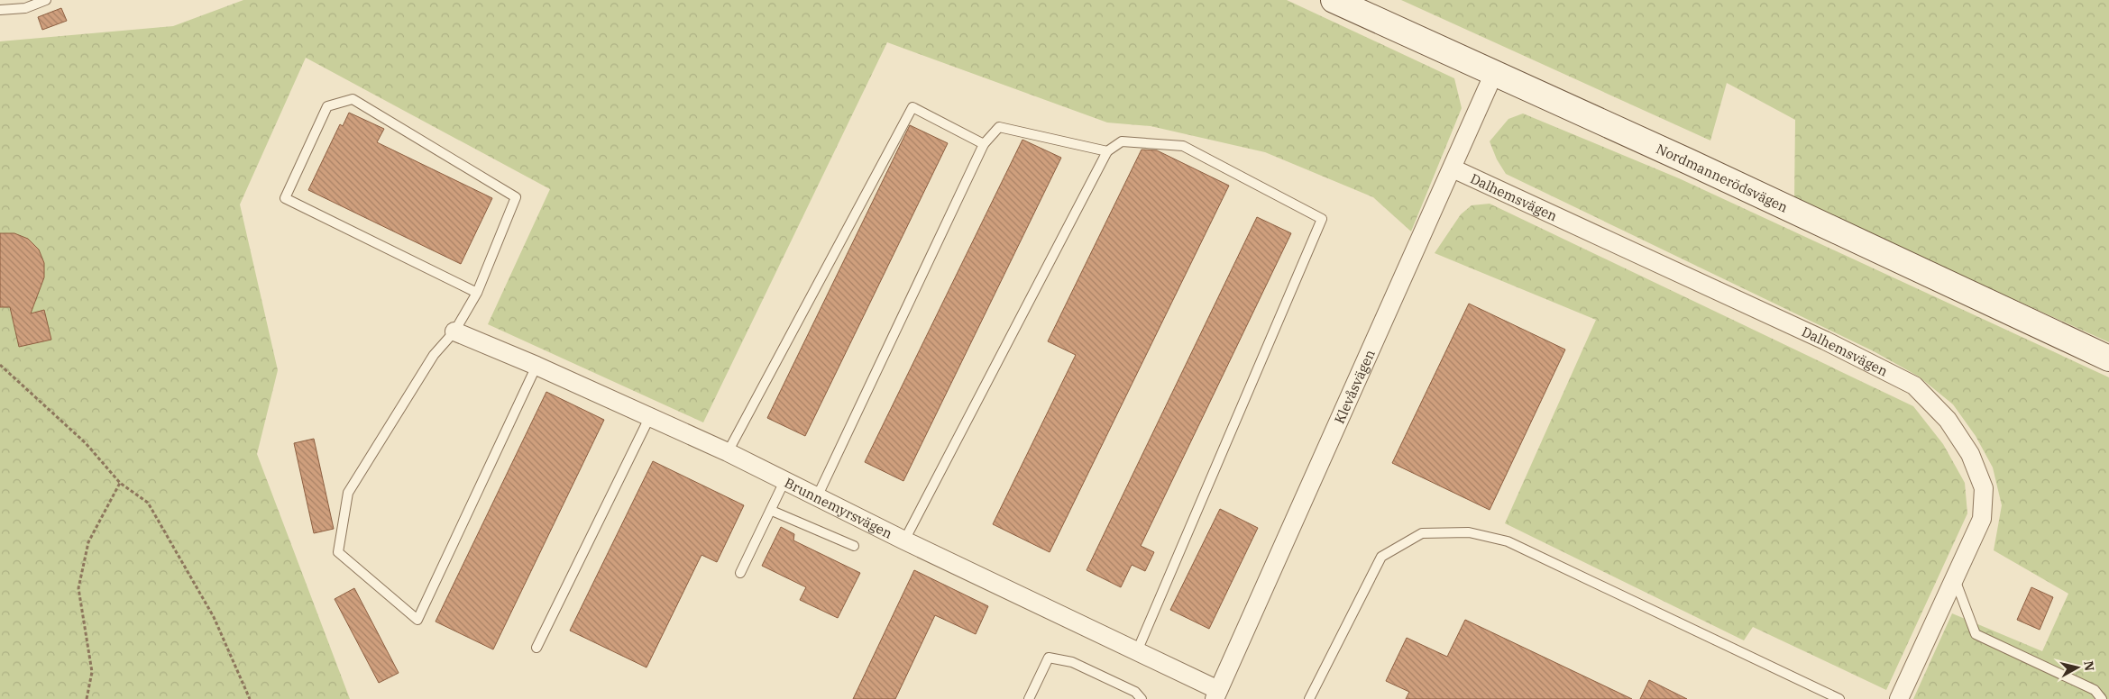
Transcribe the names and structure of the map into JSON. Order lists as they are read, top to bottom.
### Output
{
  "streets": {
    "main road": ["Nordmannerödsvägen"],
    "street": ["Dalhemsvägen", "Klevåsvägen", "Brunnemyrsvägen"]
  },
  "crossings": [
    ["Nordmannerödsvägen", "Klevåsvägen"],
    ["Dalhemsvägen", "Klevåsvägen"],
    ["Klevåsvägen", "Brunnemyrsvägen"]
  ],
  "north": "right"
}
